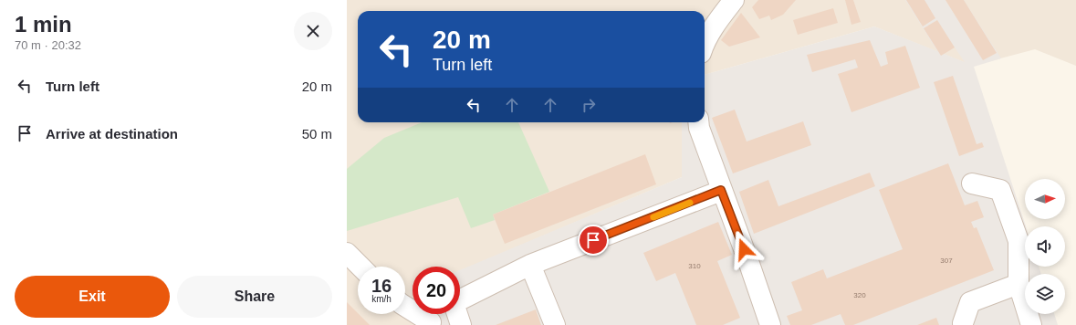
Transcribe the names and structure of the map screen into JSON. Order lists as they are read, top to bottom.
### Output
{
  "house_numbers": ["307", "310", "320"],
  "north": "right",
  "page": {
    "heading": ["1 min", "70 m · 20:32"],
    "turn": ["20 m", "Turn left"],
    "list": [
      {
        "name": "Turn left",
        "value": "20 m"
      },
      {
        "name": "Arrive at destination",
        "value": "50 m"
      }
    ],
    "speed": "16 km/h",
    "limit": "20",
    "buttons": ["Exit", "Share"]
  }
}
